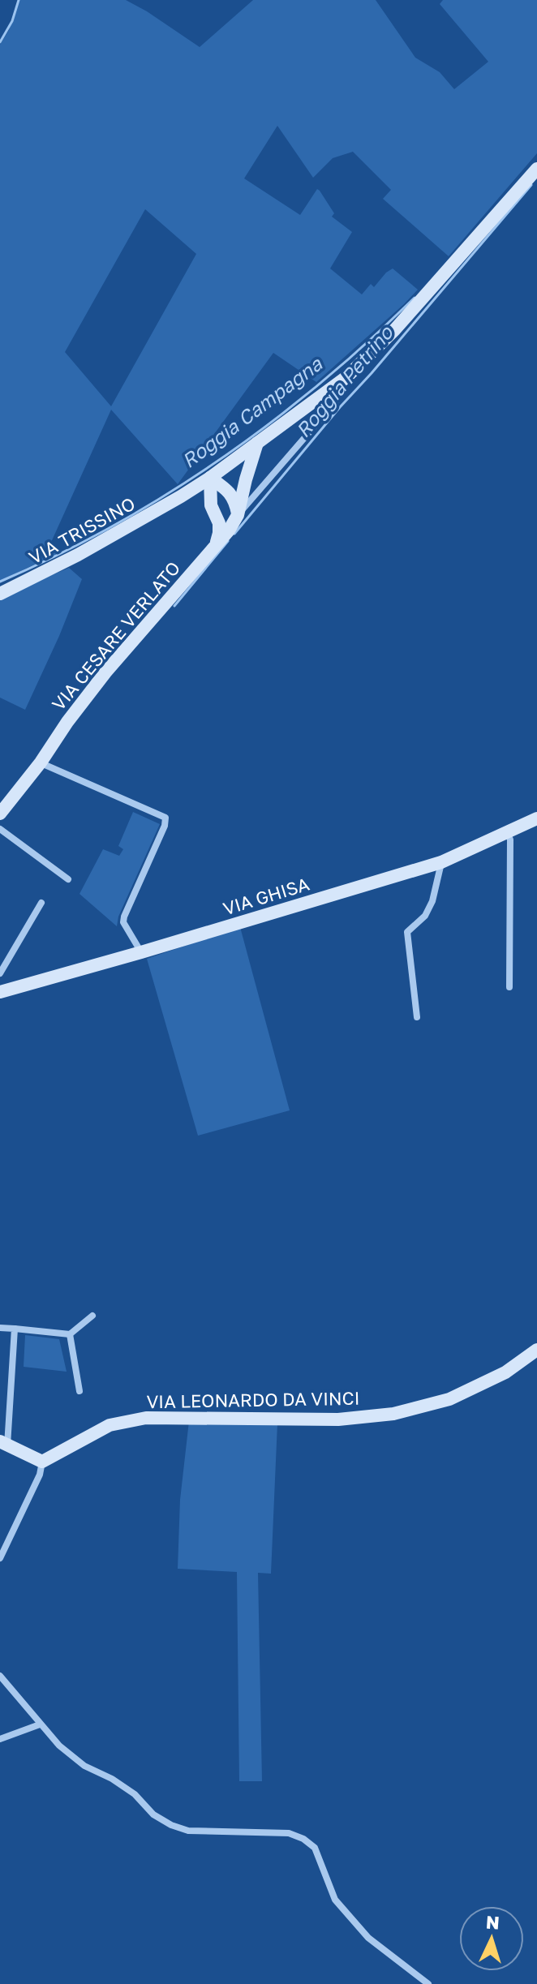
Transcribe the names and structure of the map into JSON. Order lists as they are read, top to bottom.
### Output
{
  "streets": {
    "street": [
      "VIA TRISSINO",
      "VIA CESARE VERLATO",
      "VIA GHISA",
      "VIA LEONARDO DA VINCI"
    ]
  },
  "water": ["Roggia Petrino", "Roggia Campagna"],
  "north": "top"
}
